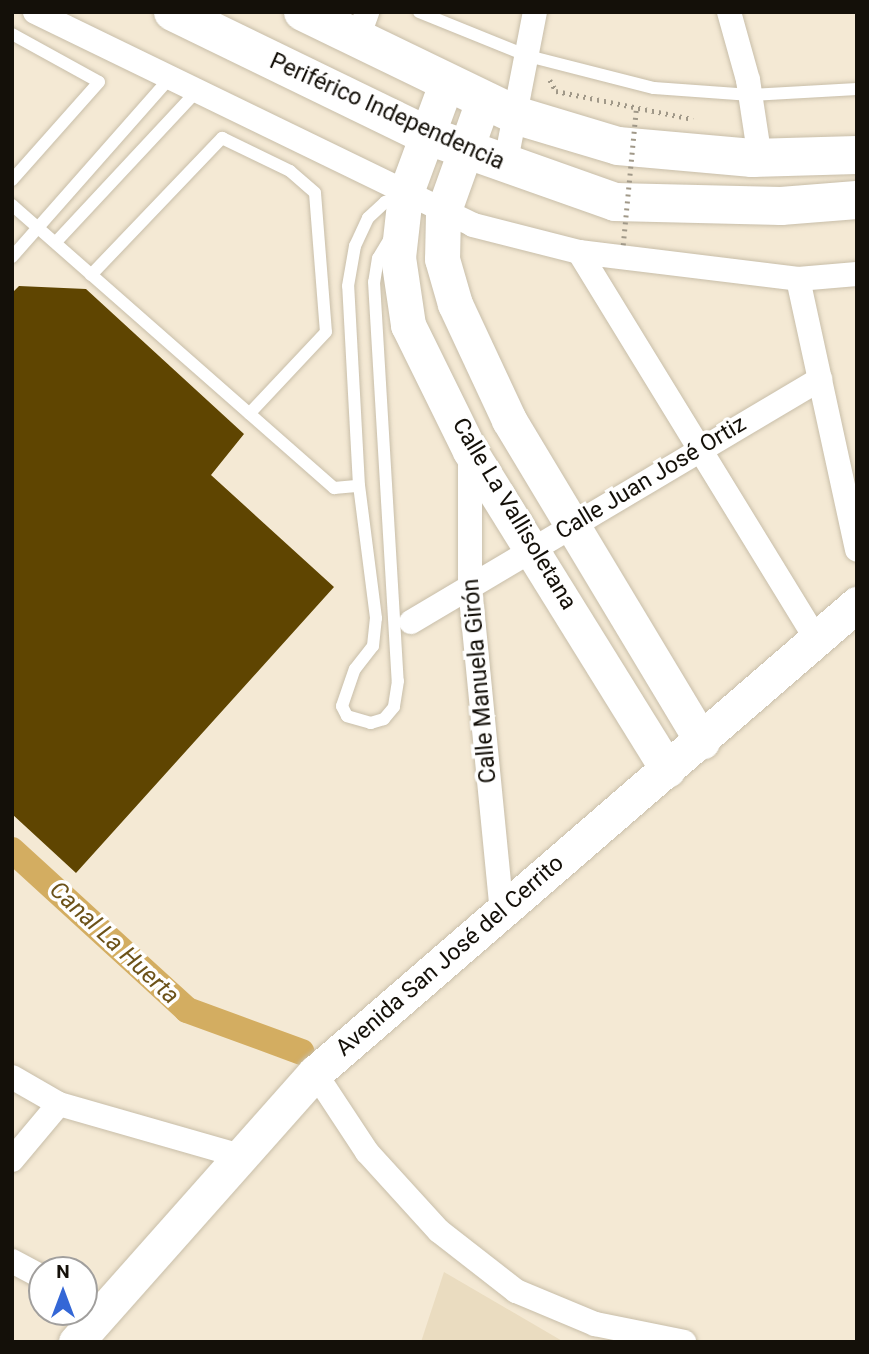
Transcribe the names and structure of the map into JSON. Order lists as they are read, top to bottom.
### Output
{
  "streets": {
    "highway": ["Periférico Independencia"],
    "street": [
      "Calle Juan José Ortiz",
      "Calle La Vallisoletana",
      "Calle Manuela Girón",
      "Avenida San José del Cerrito"
    ]
  },
  "crossings": [
    ["Periférico Independencia", "Calle La Vallisoletana"],
    ["Calle Juan José Ortiz", "Calle La Vallisoletana"],
    ["Calle Juan José Ortiz", "Calle Manuela Girón"],
    ["Calle La Vallisoletana", "Calle Manuela Girón"],
    ["Calle La Vallisoletana", "Avenida San José del Cerrito"],
    ["Calle Manuela Girón", "Avenida San José del Cerrito"]
  ],
  "water": ["Canal La Huerta"],
  "north": "top"
}
